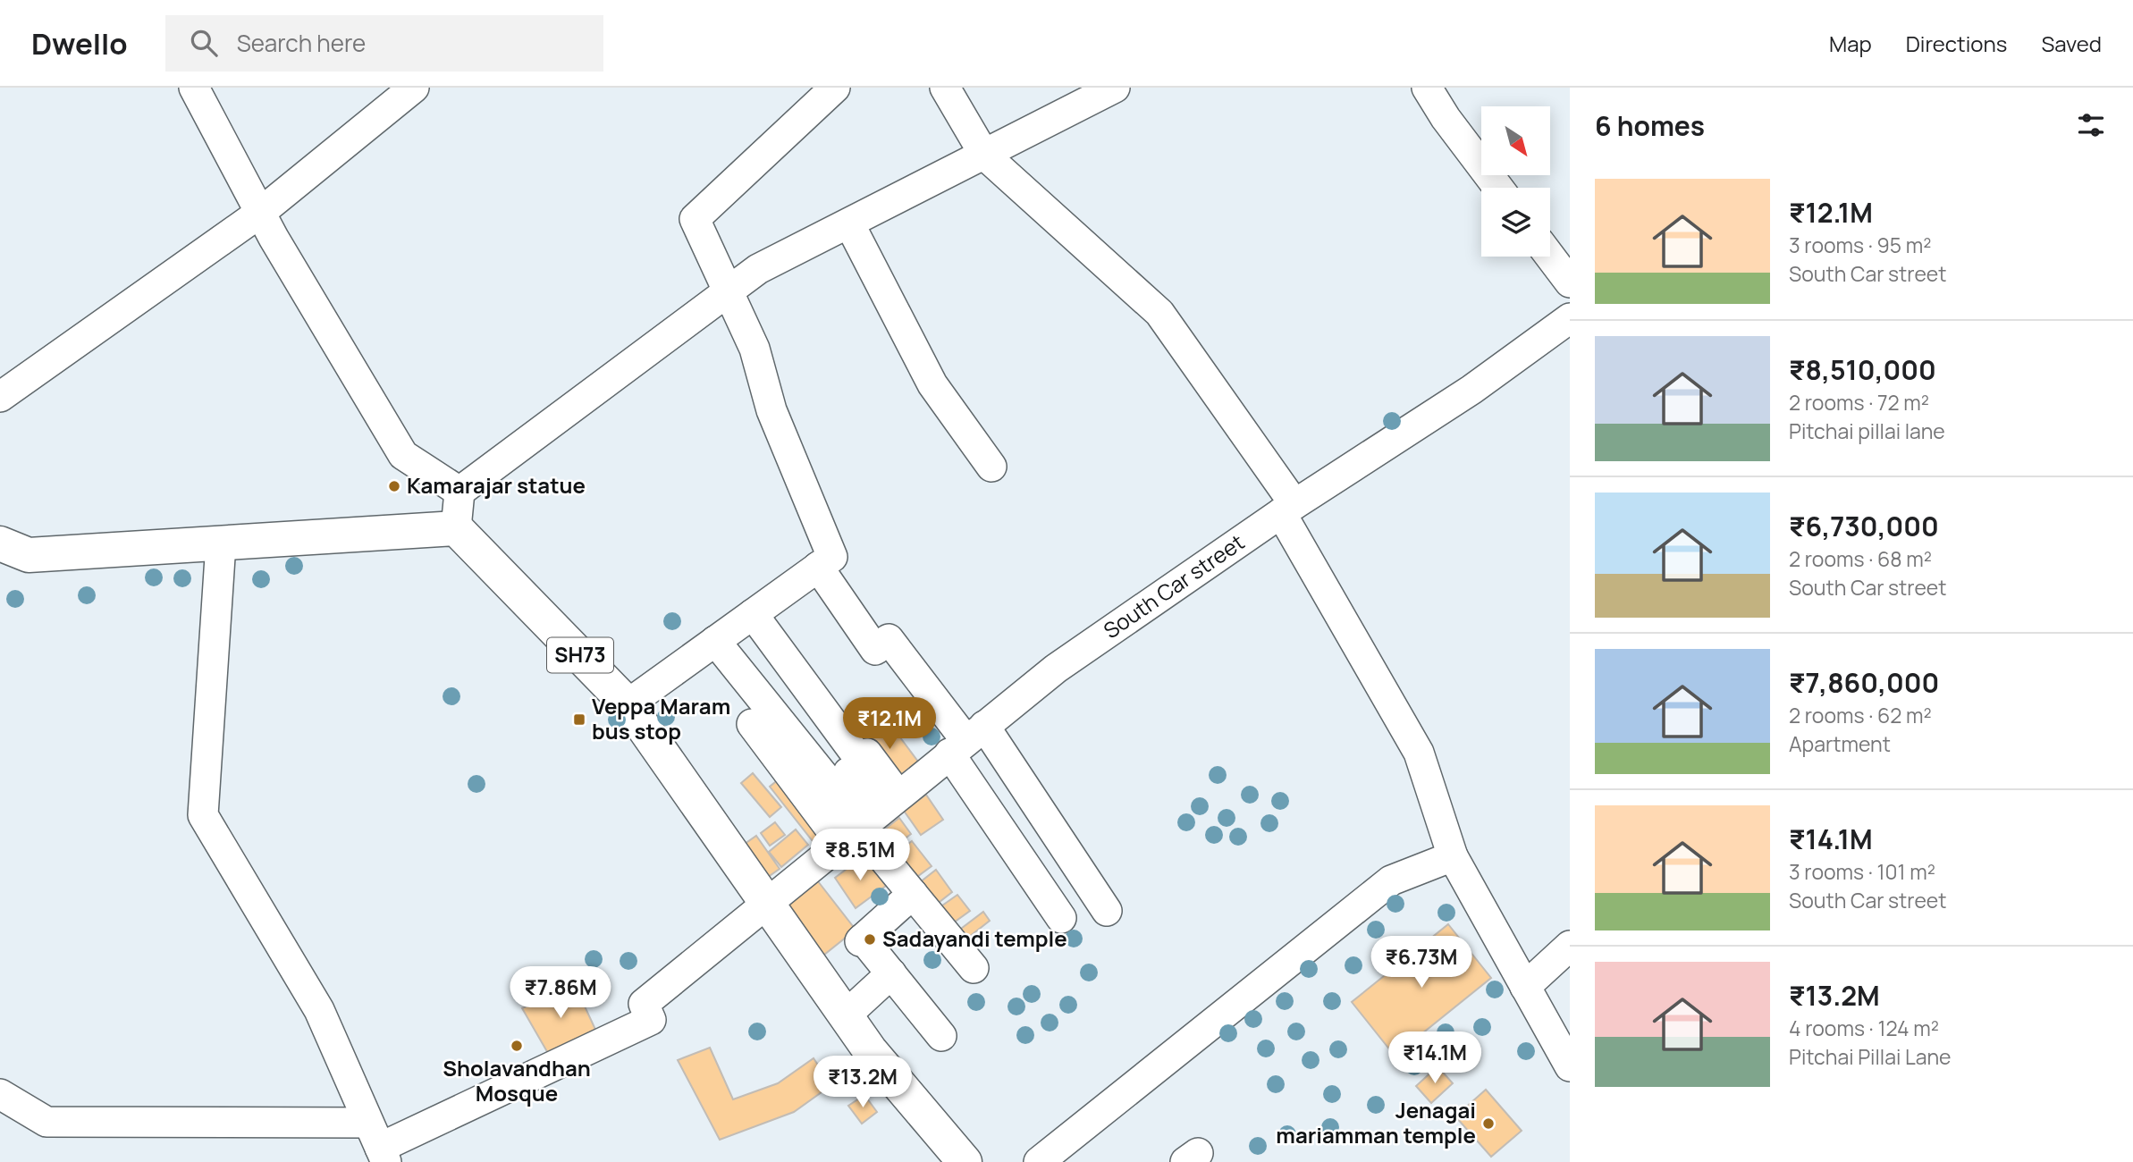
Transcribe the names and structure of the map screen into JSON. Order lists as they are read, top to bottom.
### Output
{
  "streets": {
    "main road": ["SH73"],
    "street": ["South Car street"]
  },
  "crossings": [
    ["South Car street", "SH73"]
  ],
  "places": {
    "other": [
      "Kamarajar statue",
      "Sadayandi temple",
      "Sholavandhan Mosque",
      "Jenagai mariamman temple"
    ],
    "transit": ["Veppa Maram bus stop"]
  },
  "north": "bottom right",
  "page": {
    "header": "Dwello",
    "search": "Search here",
    "nav": ["Map", "Directions", "Saved"],
    "heading": "6 homes",
    "list": [
      {
        "name": "₹12.1M",
        "note": "3 rooms · 95 m² · South Car street"
      },
      {
        "name": "₹8,510,000",
        "note": "2 rooms · 72 m² · Pitchai pillai lane"
      },
      {
        "name": "₹6,730,000",
        "note": "2 rooms · 68 m² · South Car street"
      },
      {
        "name": "₹7,860,000",
        "note": "2 rooms · 62 m² · Apartment"
      },
      {
        "name": "₹14.1M",
        "note": "3 rooms · 101 m² · South Car street"
      },
      {
        "name": "₹13.2M",
        "note": "4 rooms · 124 m² · Pitchai Pillai Lane"
      }
    ],
    "price": [
      "₹12.1M",
      "₹8.51M",
      "₹6.73M",
      "₹7.86M",
      "₹14.1M",
      "₹13.2M"
    ]
  }
}
